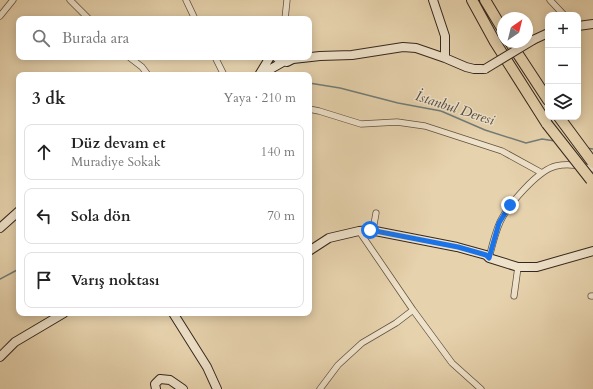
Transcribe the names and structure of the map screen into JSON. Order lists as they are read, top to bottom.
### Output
{
  "water": ["İstanbul Deresi"],
  "north": "top right",
  "page": {
    "map_buttons": ["+", "−"],
    "search": "Burada ara",
    "heading": ["3 dk", "Yaya · 210 m"],
    "list": [
      ["Düz devam et", "Muradiye Sokak", "140 m"],
      ["Sola dön", "70 m"],
      "Varış noktası"
    ]
  }
}
